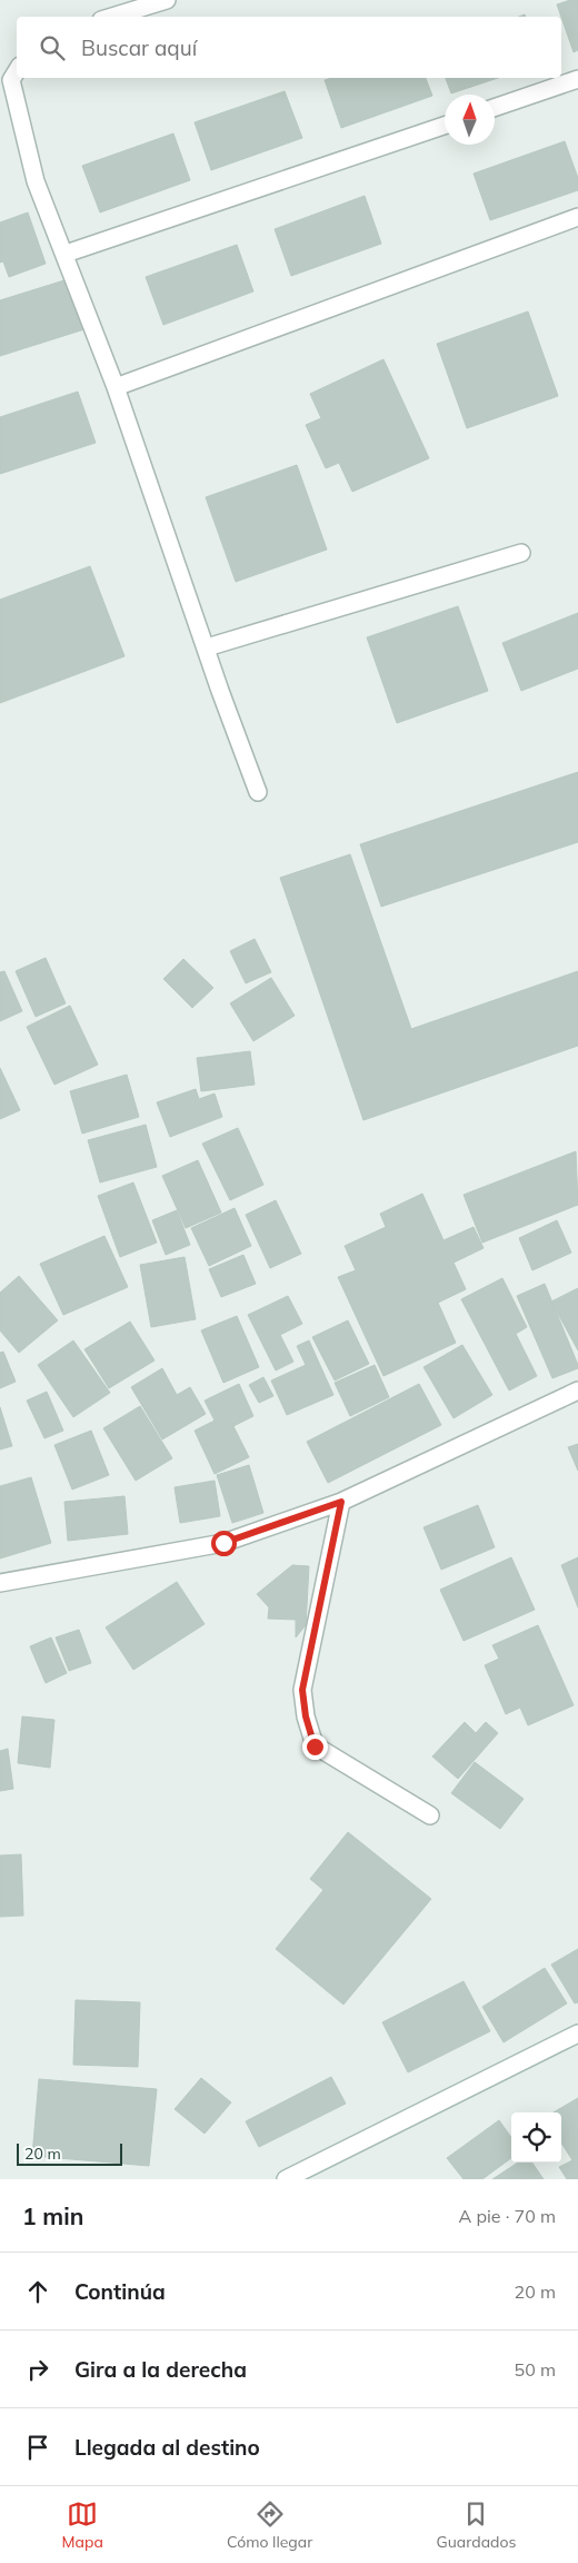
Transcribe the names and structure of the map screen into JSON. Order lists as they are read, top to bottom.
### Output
{
  "scale_bar": "20 m",
  "north": "top",
  "page": {
    "search": "Buscar aquí",
    "scale": "20 m",
    "heading": ["1 min", "A pie · 70 m"],
    "list": [
      ["Continúa", "20 m"],
      ["Gira a la derecha", "50 m"],
      "Llegada al destino"
    ],
    "nav": ["Mapa", "Cómo llegar", "Guardados"]
  }
}
